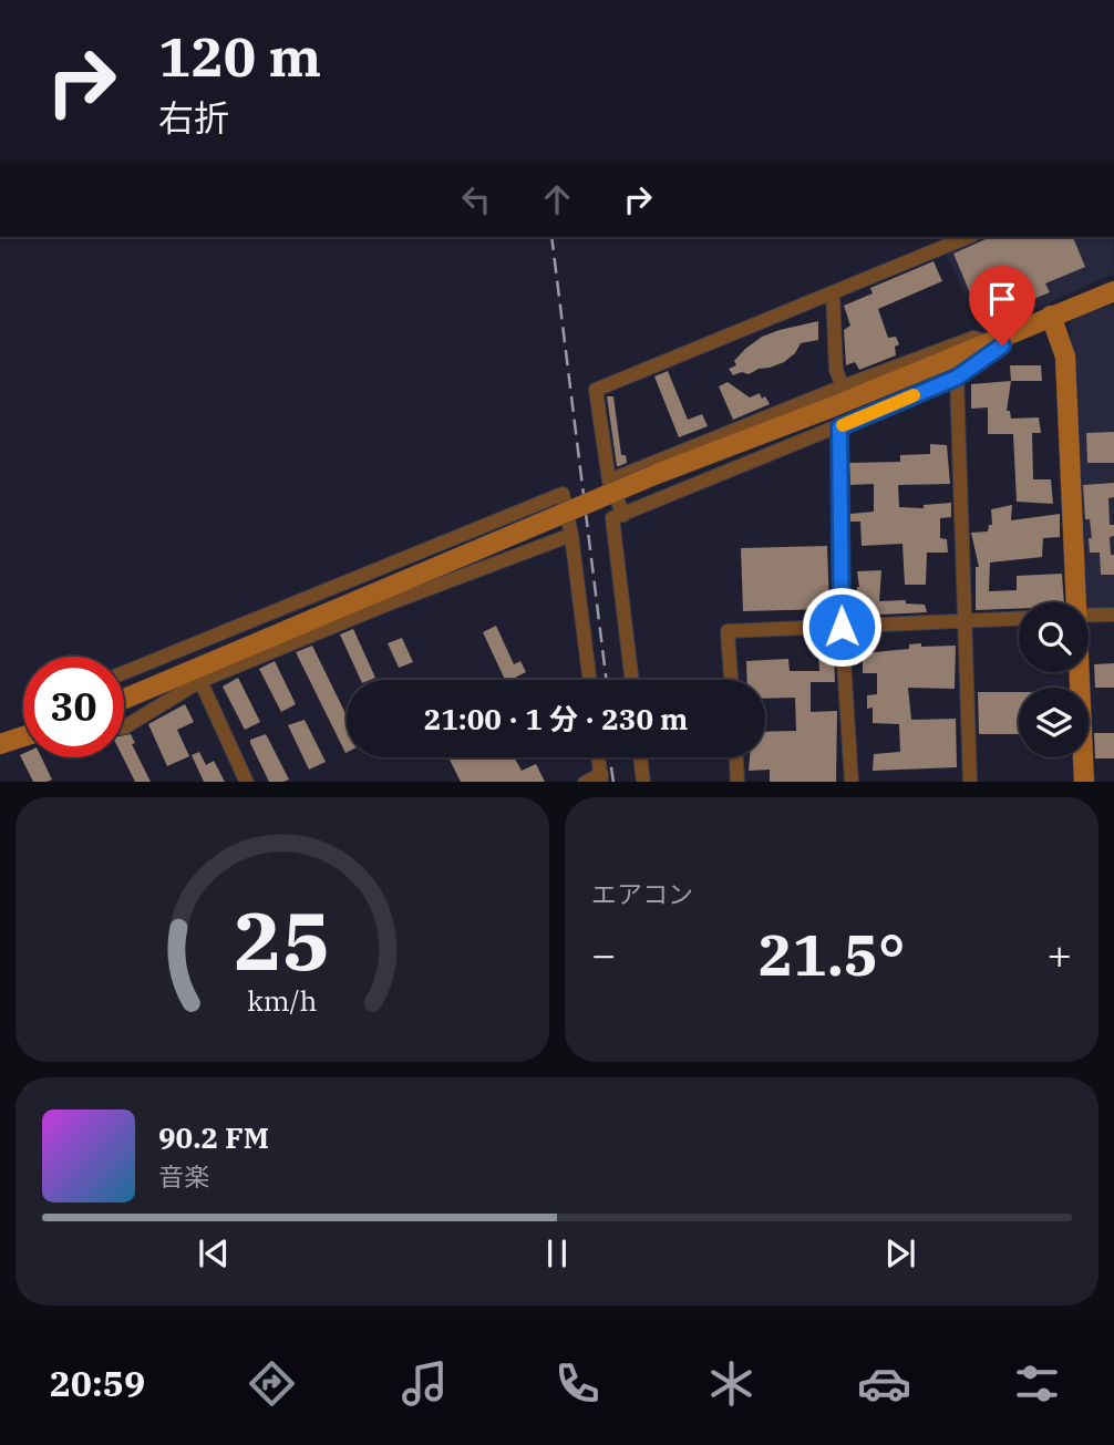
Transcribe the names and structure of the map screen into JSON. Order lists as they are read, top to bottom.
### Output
{
  "page": {
    "turn": ["120 m", "右折"],
    "limit": "30",
    "trip": "21:00 · 1 分 · 230 m",
    "tile": "エアコン",
    "heat": ["−", "21.5°", "+"],
    "song": ["90.2 FM", "音楽"],
    "tabs": "20:59",
    "gauge": ["25", "km/h"]
  }
}
